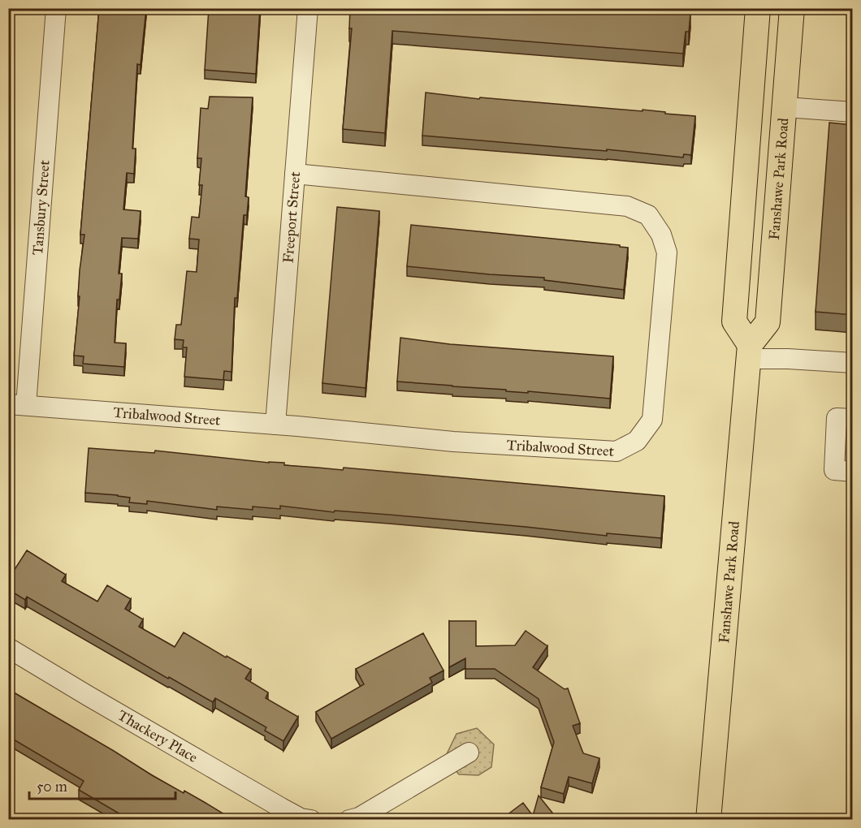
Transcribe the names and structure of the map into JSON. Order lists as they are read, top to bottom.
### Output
{
  "streets": {
    "main road": ["Fanshawe Park Road"],
    "street": [
      "Tansbury Street",
      "Freeport Street",
      "Tribalwood Street",
      "Thackery Place"
    ]
  },
  "crossings": [
    ["Tansbury Street", "Tribalwood Street"],
    ["Freeport Street", "Tribalwood Street"]
  ],
  "scale_bar": "50 m"
}
